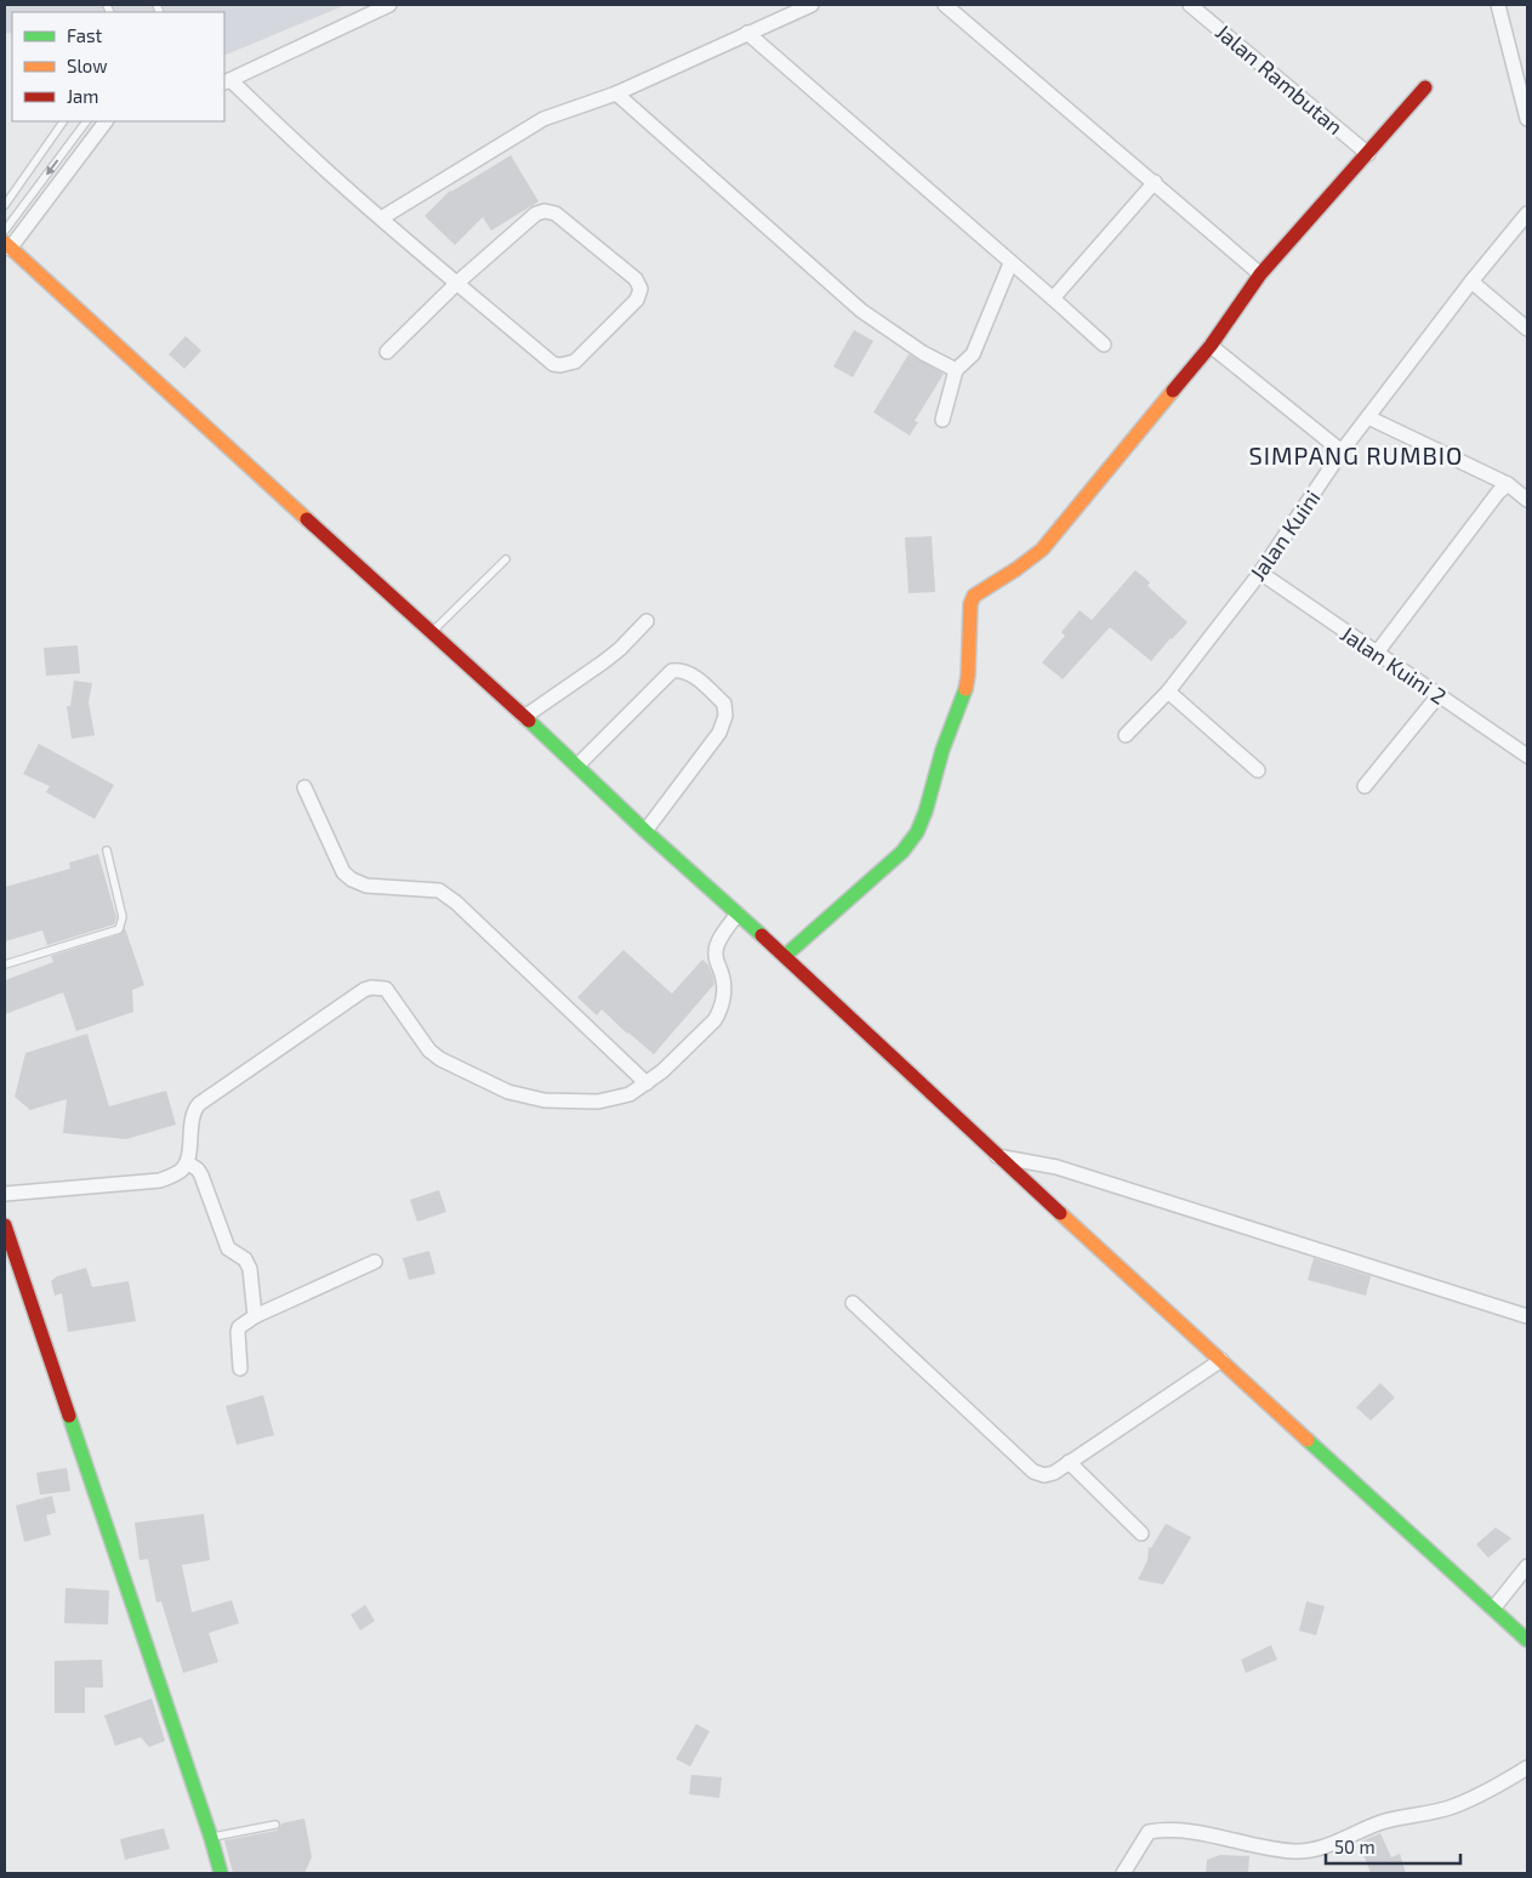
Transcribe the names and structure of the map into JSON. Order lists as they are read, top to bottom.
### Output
{
  "streets": {
    "street": ["Jalan Rambutan", "Jalan Kuini", "Jalan Kuini 2"]
  },
  "crossings": [
    ["Jalan Kuini", "Jalan Kuini 2"]
  ],
  "districts": ["SIMPANG RUMBIO"],
  "legend": ["Fast", "Slow", "Jam"],
  "scale_bar": "50 m"
}
